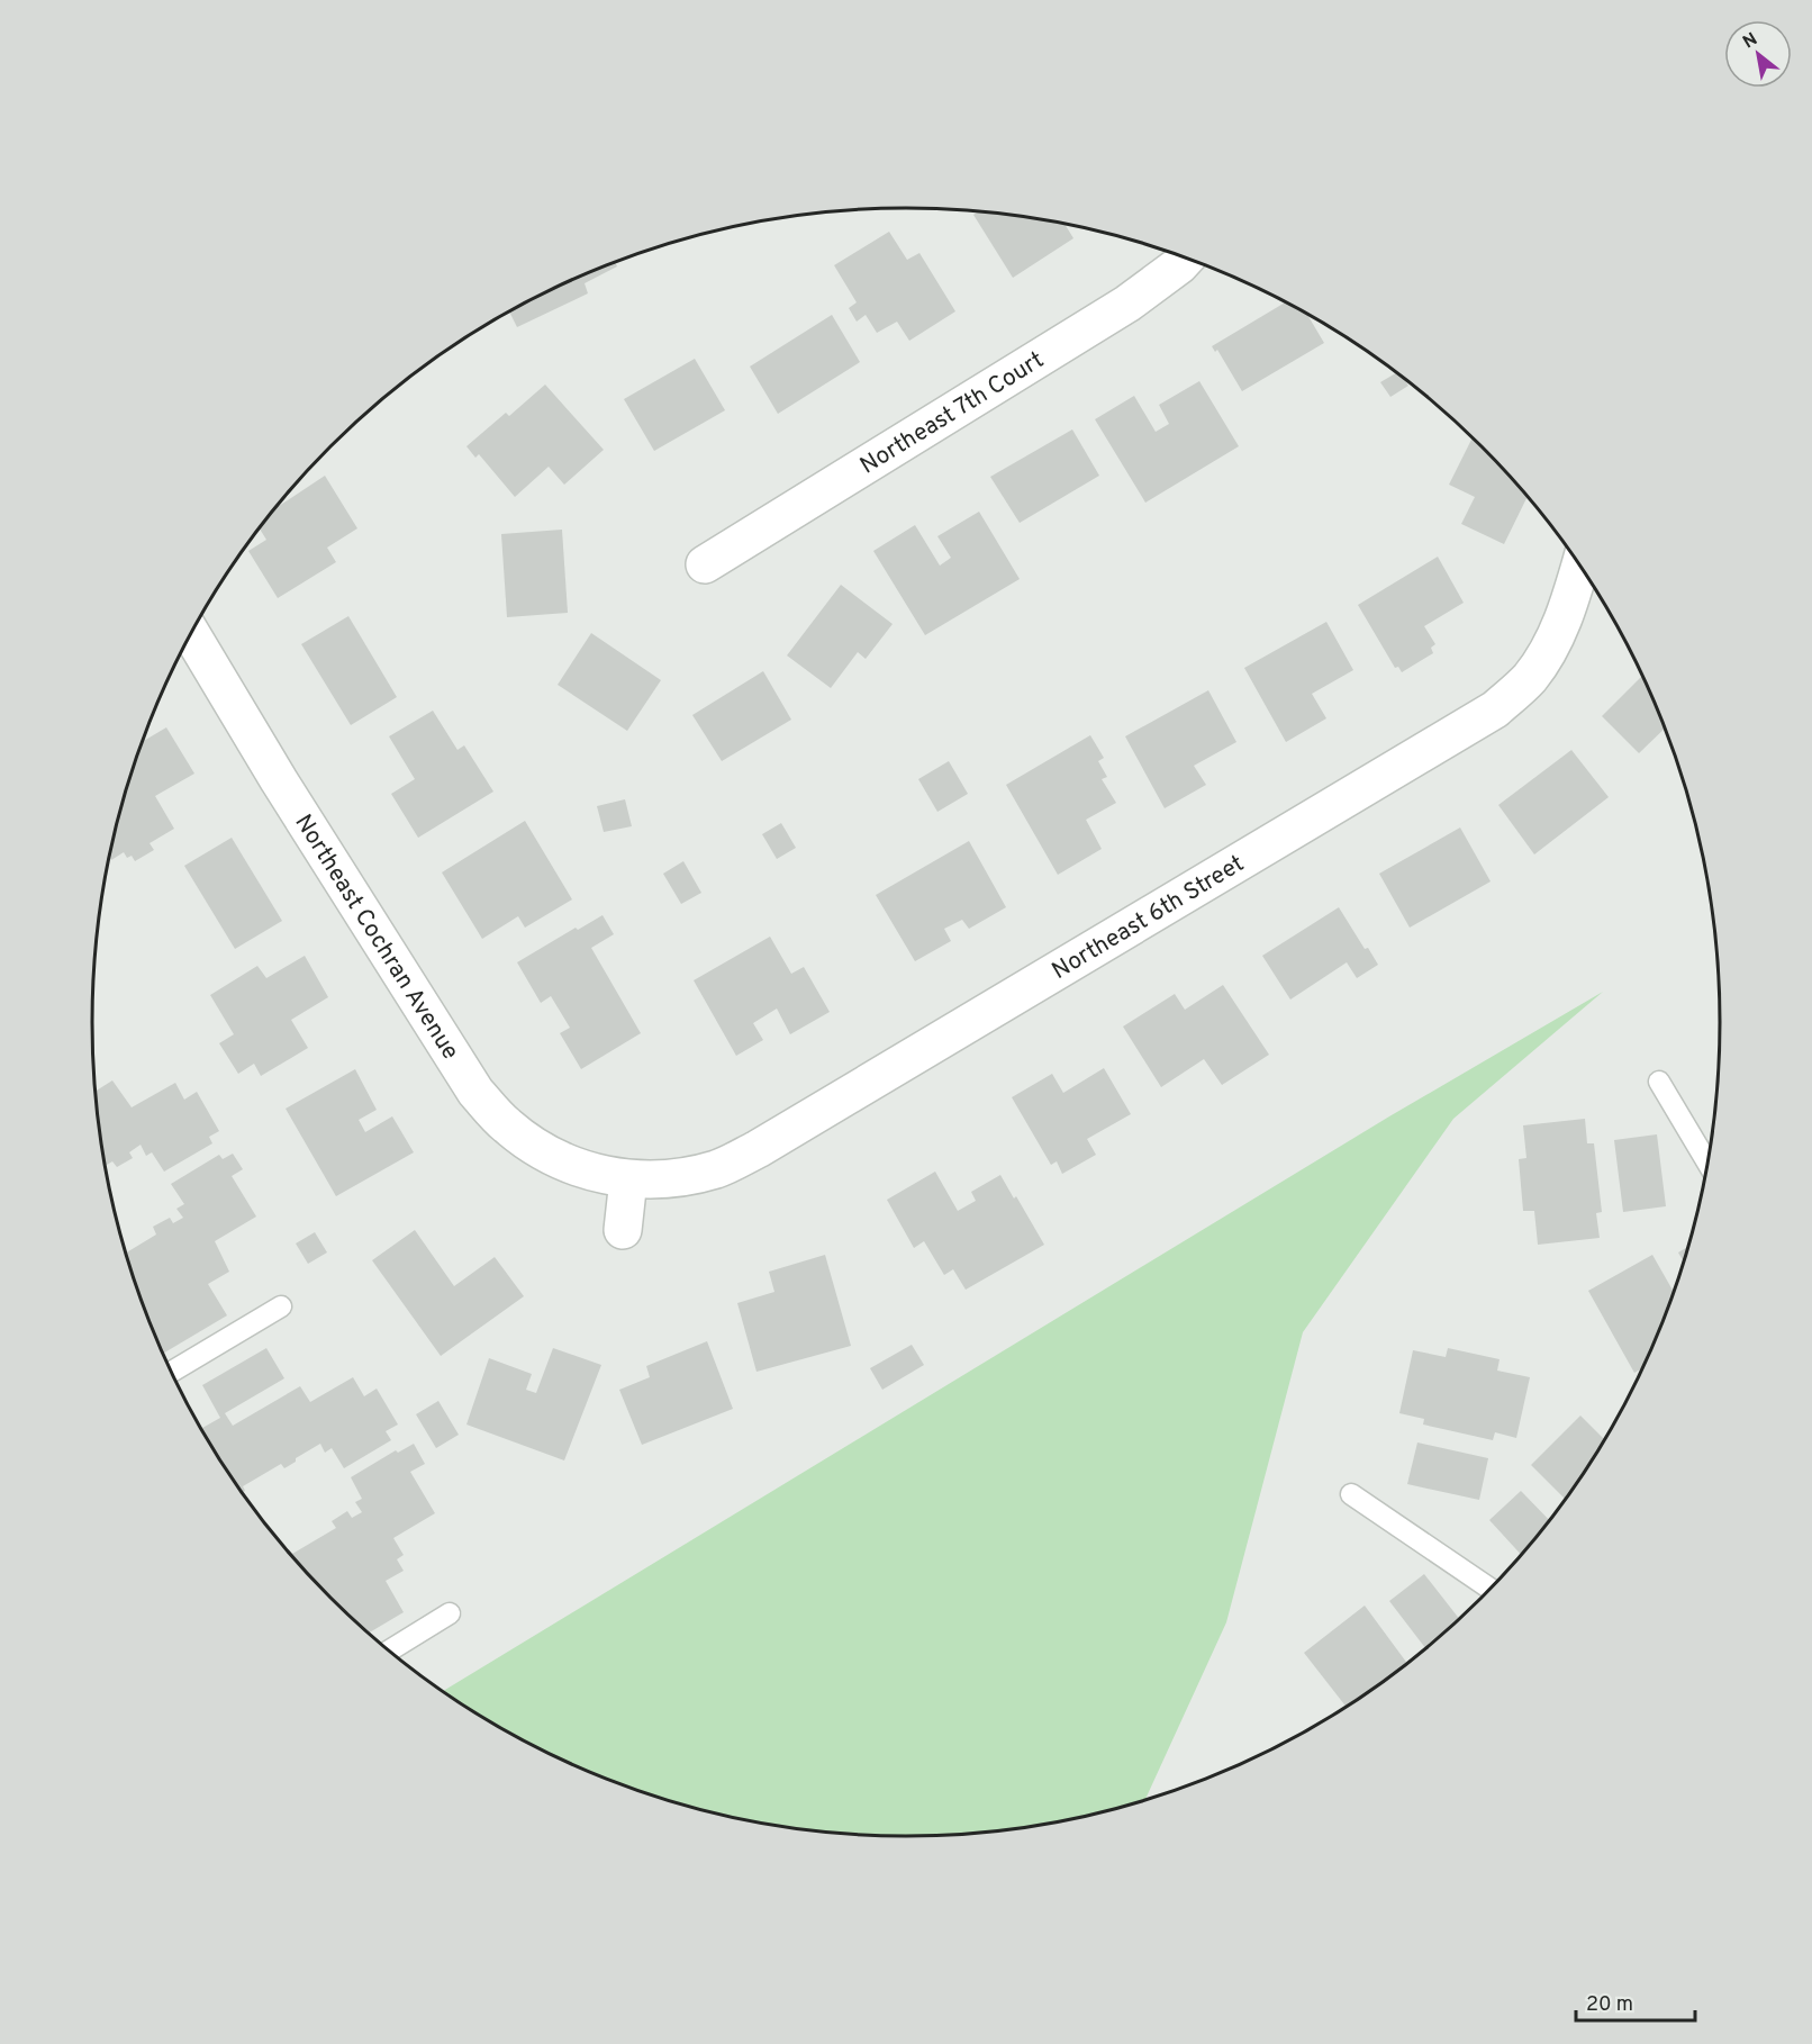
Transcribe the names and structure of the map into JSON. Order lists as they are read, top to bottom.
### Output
{
  "streets": {
    "street": ["Northeast 7th Court", "Northeast 6th Street", "Northeast Cochran Avenue"]
  },
  "crossings": [
    ["Northeast 6th Street", "Northeast Cochran Avenue"]
  ],
  "scale_bar": "20 m",
  "north": "top left"
}
